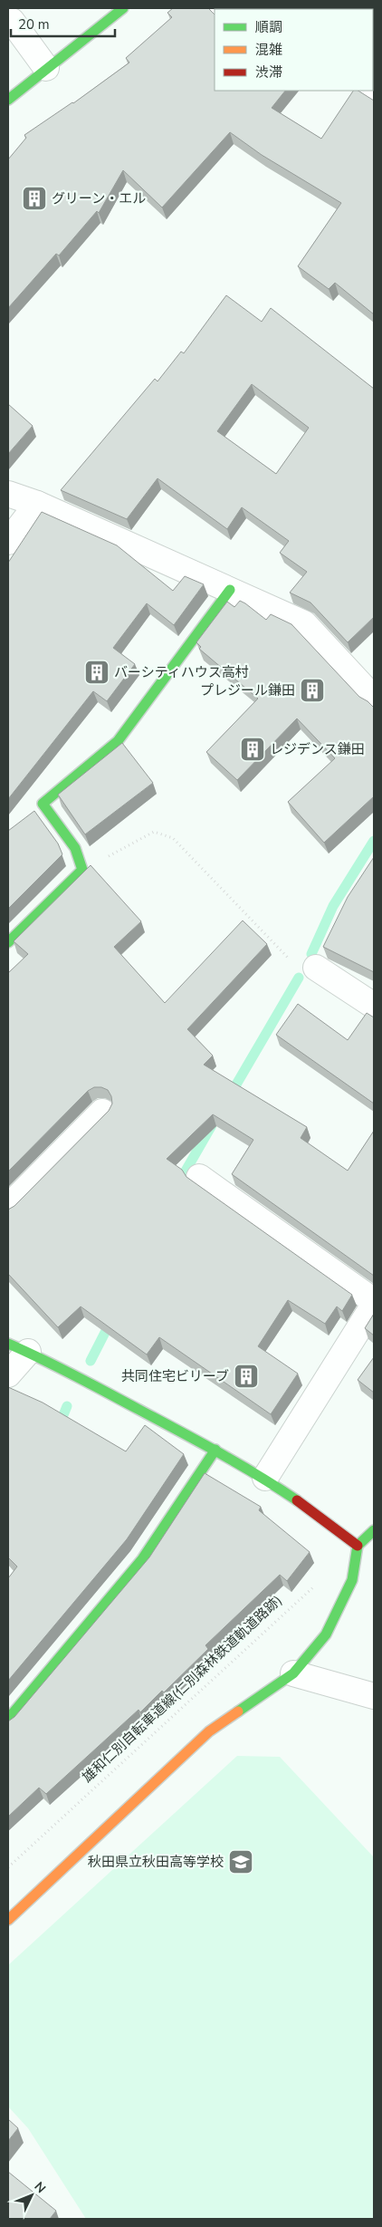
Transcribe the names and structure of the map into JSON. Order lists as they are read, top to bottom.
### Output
{
  "streets": {
    "path": ["雄和仁別自転車道線(仁別森林鉄道軌道路跡)"]
  },
  "places": {
    "building": [
      "グリーン・エル",
      "バーシティハウス高村",
      "プレジール鎌田",
      "レジデンス鎌田",
      "共同住宅ビリーブ"
    ],
    "school or university": ["秋田県立秋田高等学校"]
  },
  "legend": ["順調", "混雑", "渋滞"],
  "scale_bar": "20 m",
  "north": "top right"
}
